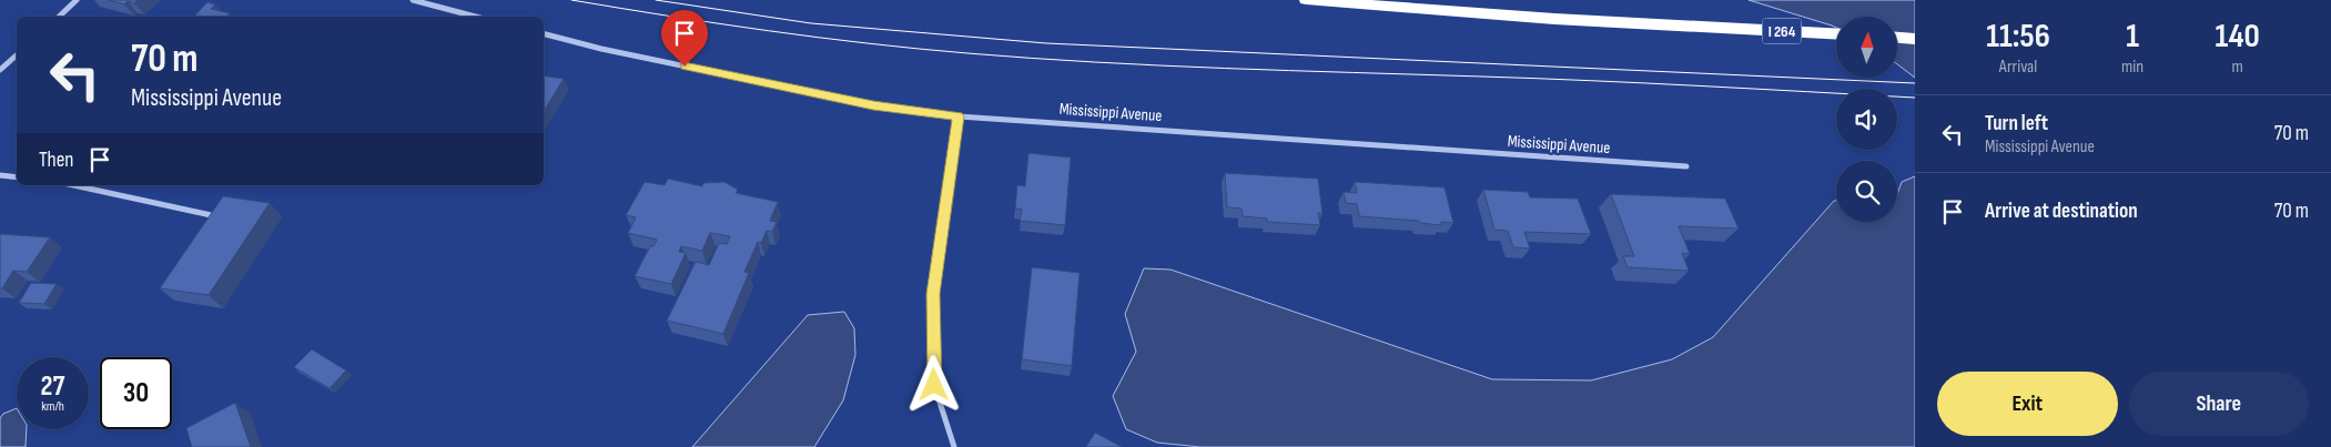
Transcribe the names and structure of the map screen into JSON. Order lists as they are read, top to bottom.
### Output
{
  "streets": {
    "highway": ["I 264"],
    "street": ["Mississippi Avenue"]
  },
  "north": "top",
  "page": {
    "eta": [
      "11:56",
      "Arrival",
      "1",
      "min",
      "140",
      "m"
    ],
    "turn": ["70 m", "Mississippi Avenue"],
    "list": [
      {
        "name": "Turn left",
        "note": "Mississippi Avenue",
        "value": "70 m"
      },
      {
        "name": "Arrive at destination",
        "value": "70 m"
      }
    ],
    "then": "Then",
    "speed": "27 km/h",
    "limit": "30",
    "buttons": ["Exit", "Share"]
  }
}
